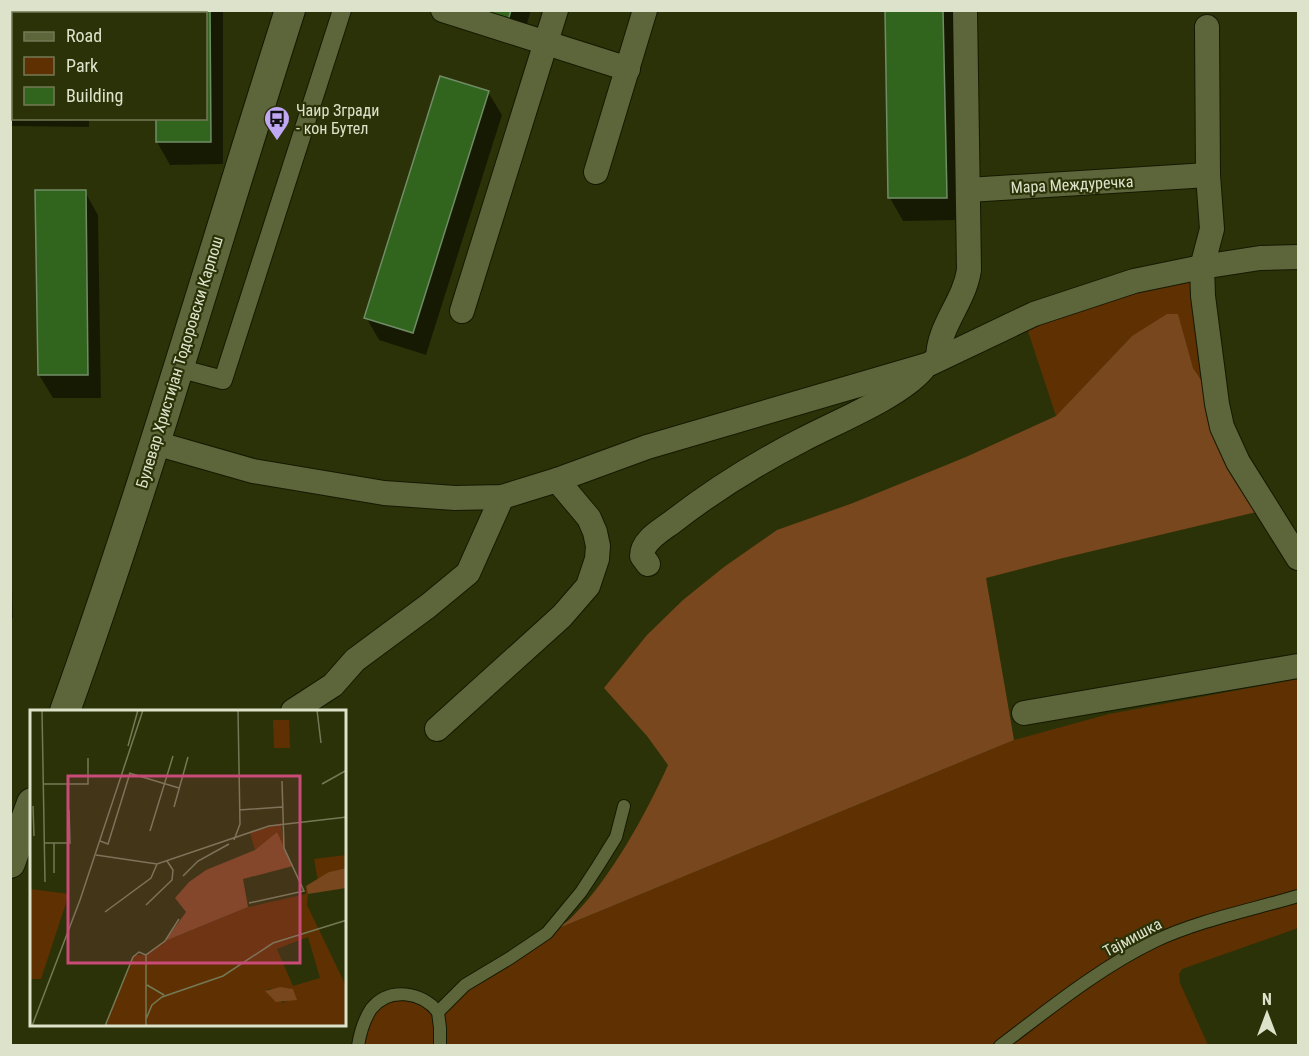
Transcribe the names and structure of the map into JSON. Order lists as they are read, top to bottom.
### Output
{
  "streets": {
    "street": ["Мара Междуречка", "Булевар Христијан Тодоровски Карпош"],
    "lane": ["Тајмишка"]
  },
  "places": {
    "bus stop": ["Чаир Згради - кон Бутел"]
  },
  "legend": ["Road", "Park", "Building"],
  "north": "top"
}
